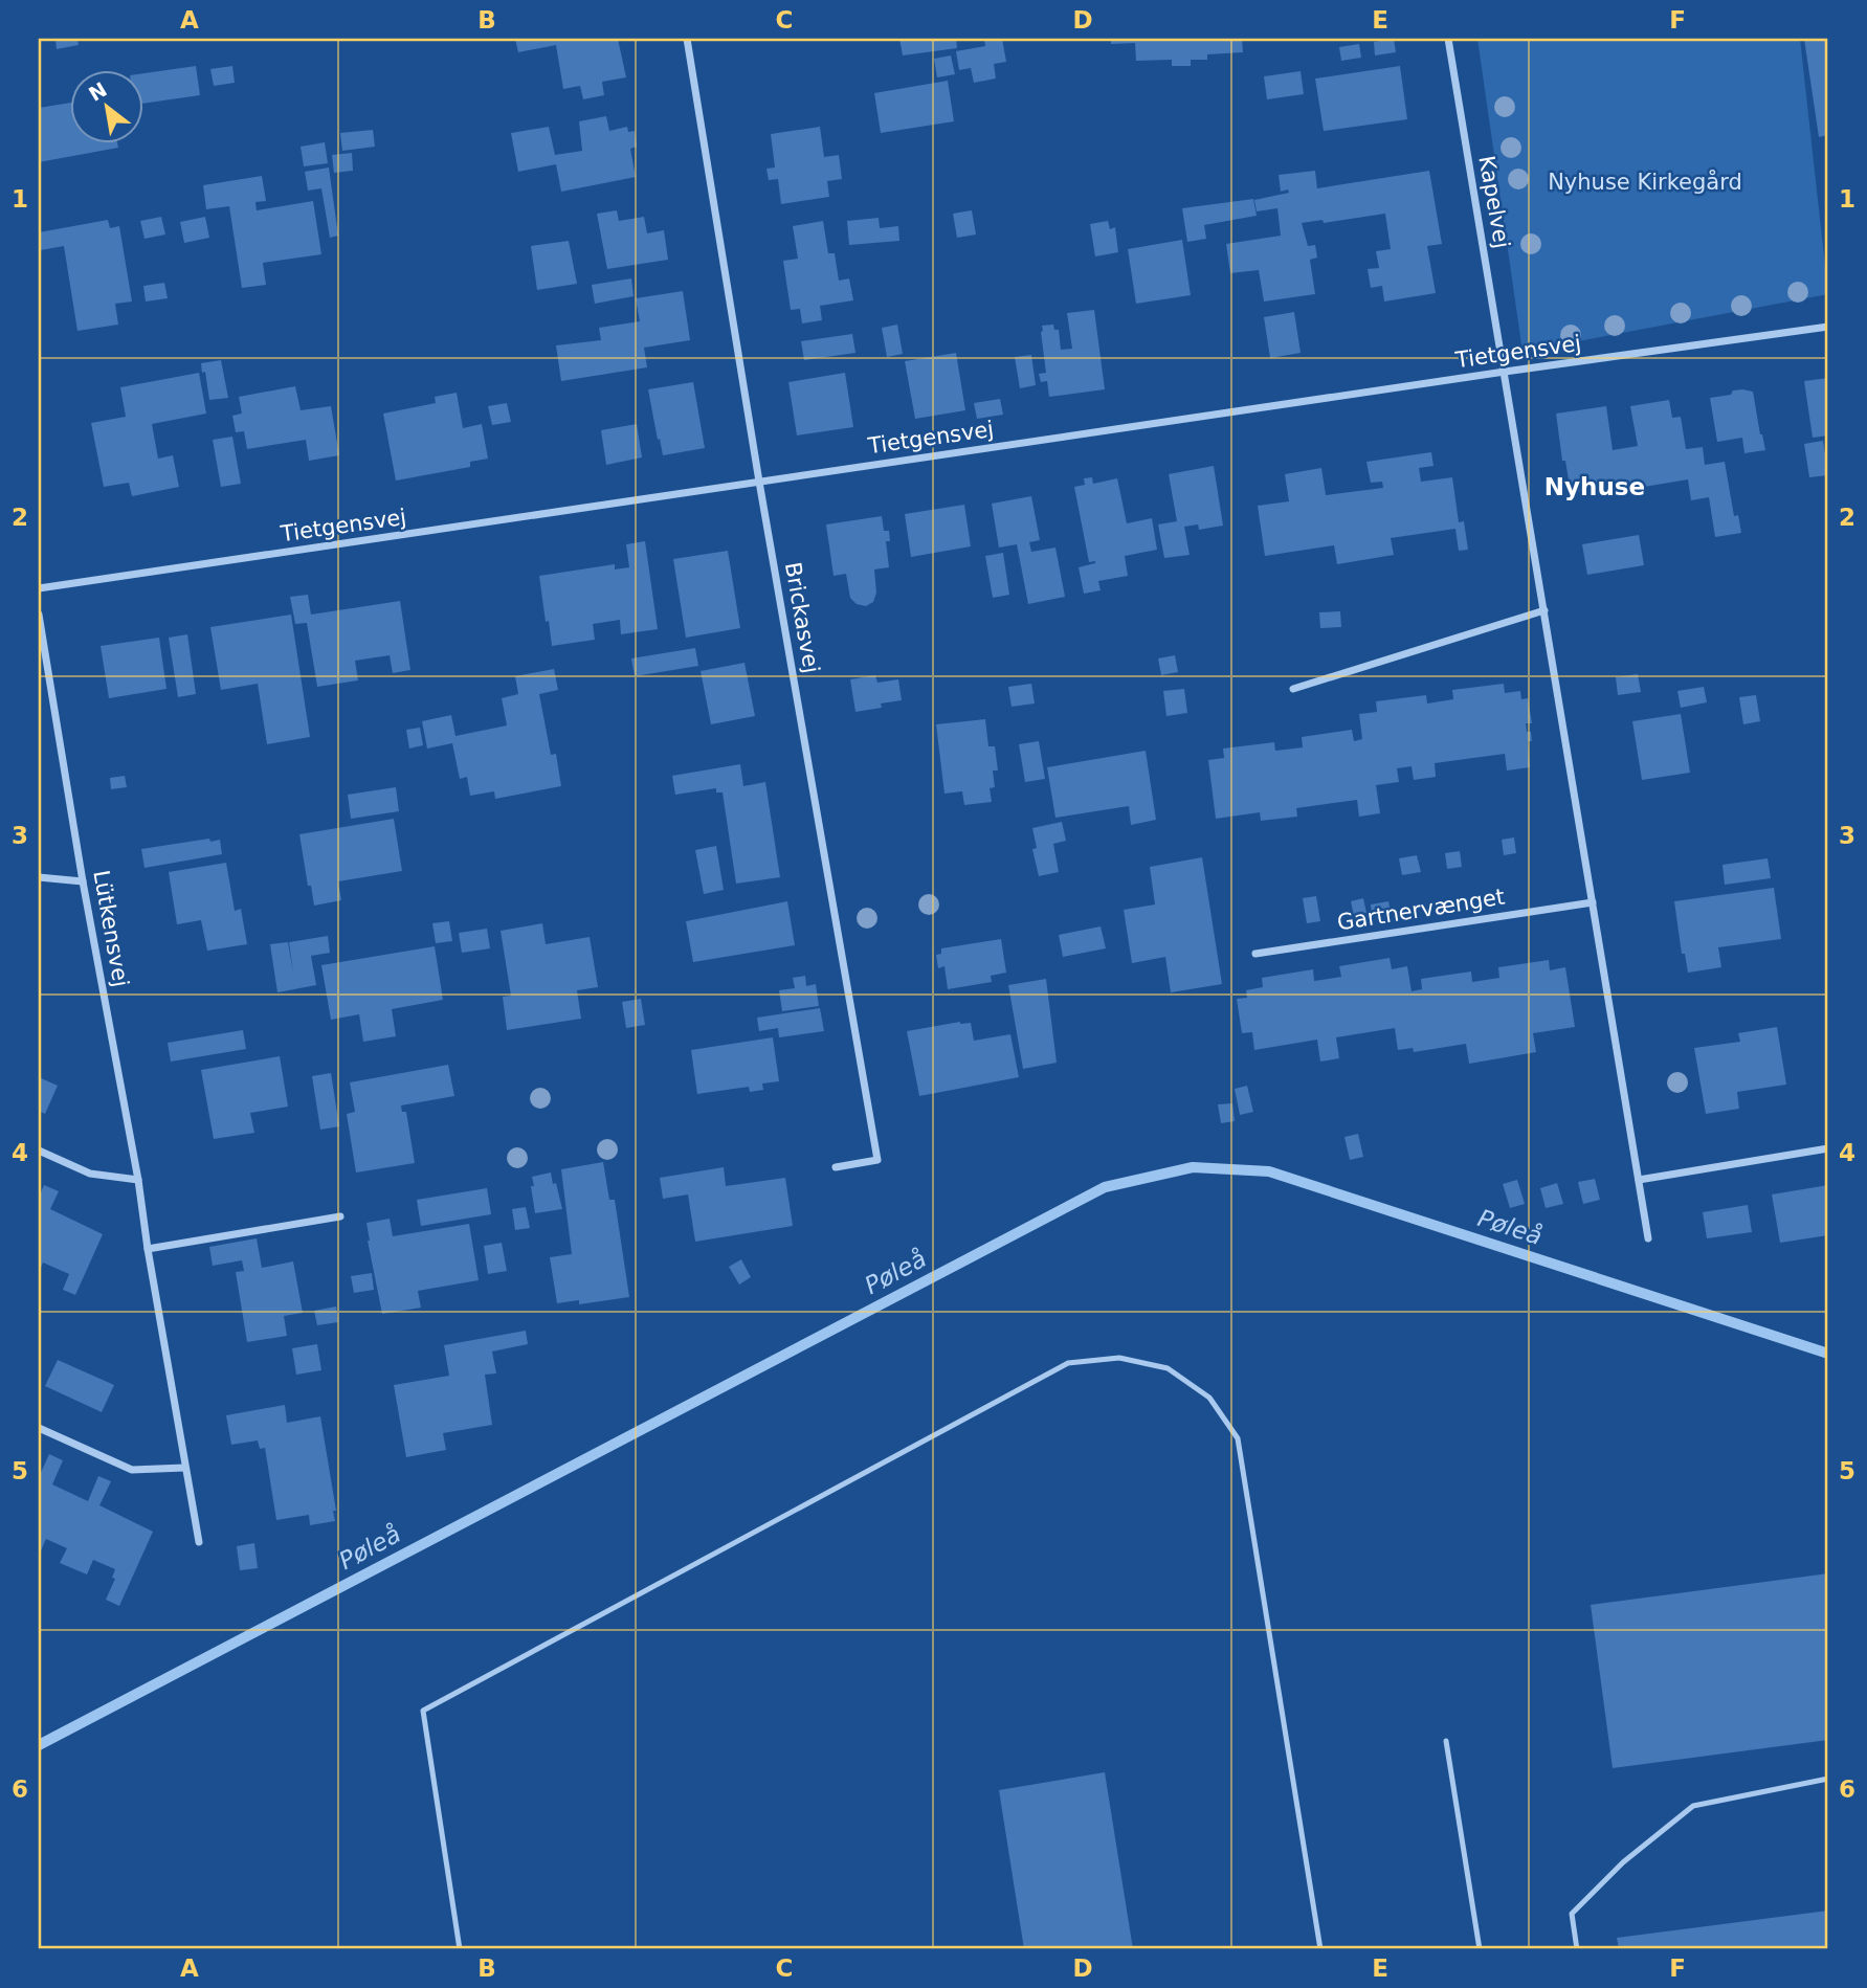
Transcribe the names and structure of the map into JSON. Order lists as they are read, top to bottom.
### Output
{
  "streets": {
    "street": [
      "Kapelvej",
      "Tietgensvej",
      "Brickasvej",
      "Gartnervænget",
      "Lütkensvej"
    ]
  },
  "crossings": [
    ["Kapelvej", "Tietgensvej"],
    ["Tietgensvej", "Brickasvej"]
  ],
  "districts": ["Nyhuse"],
  "water": ["Pøleå"],
  "parks": ["Nyhuse Kirkegård"],
  "north": "top left",
  "grid": {
    "columns": [
      "A",
      "B",
      "C",
      "D",
      "E",
      "F"
    ],
    "rows": [
      "1",
      "2",
      "3",
      "4",
      "5",
      "6"
    ]
  }
}
